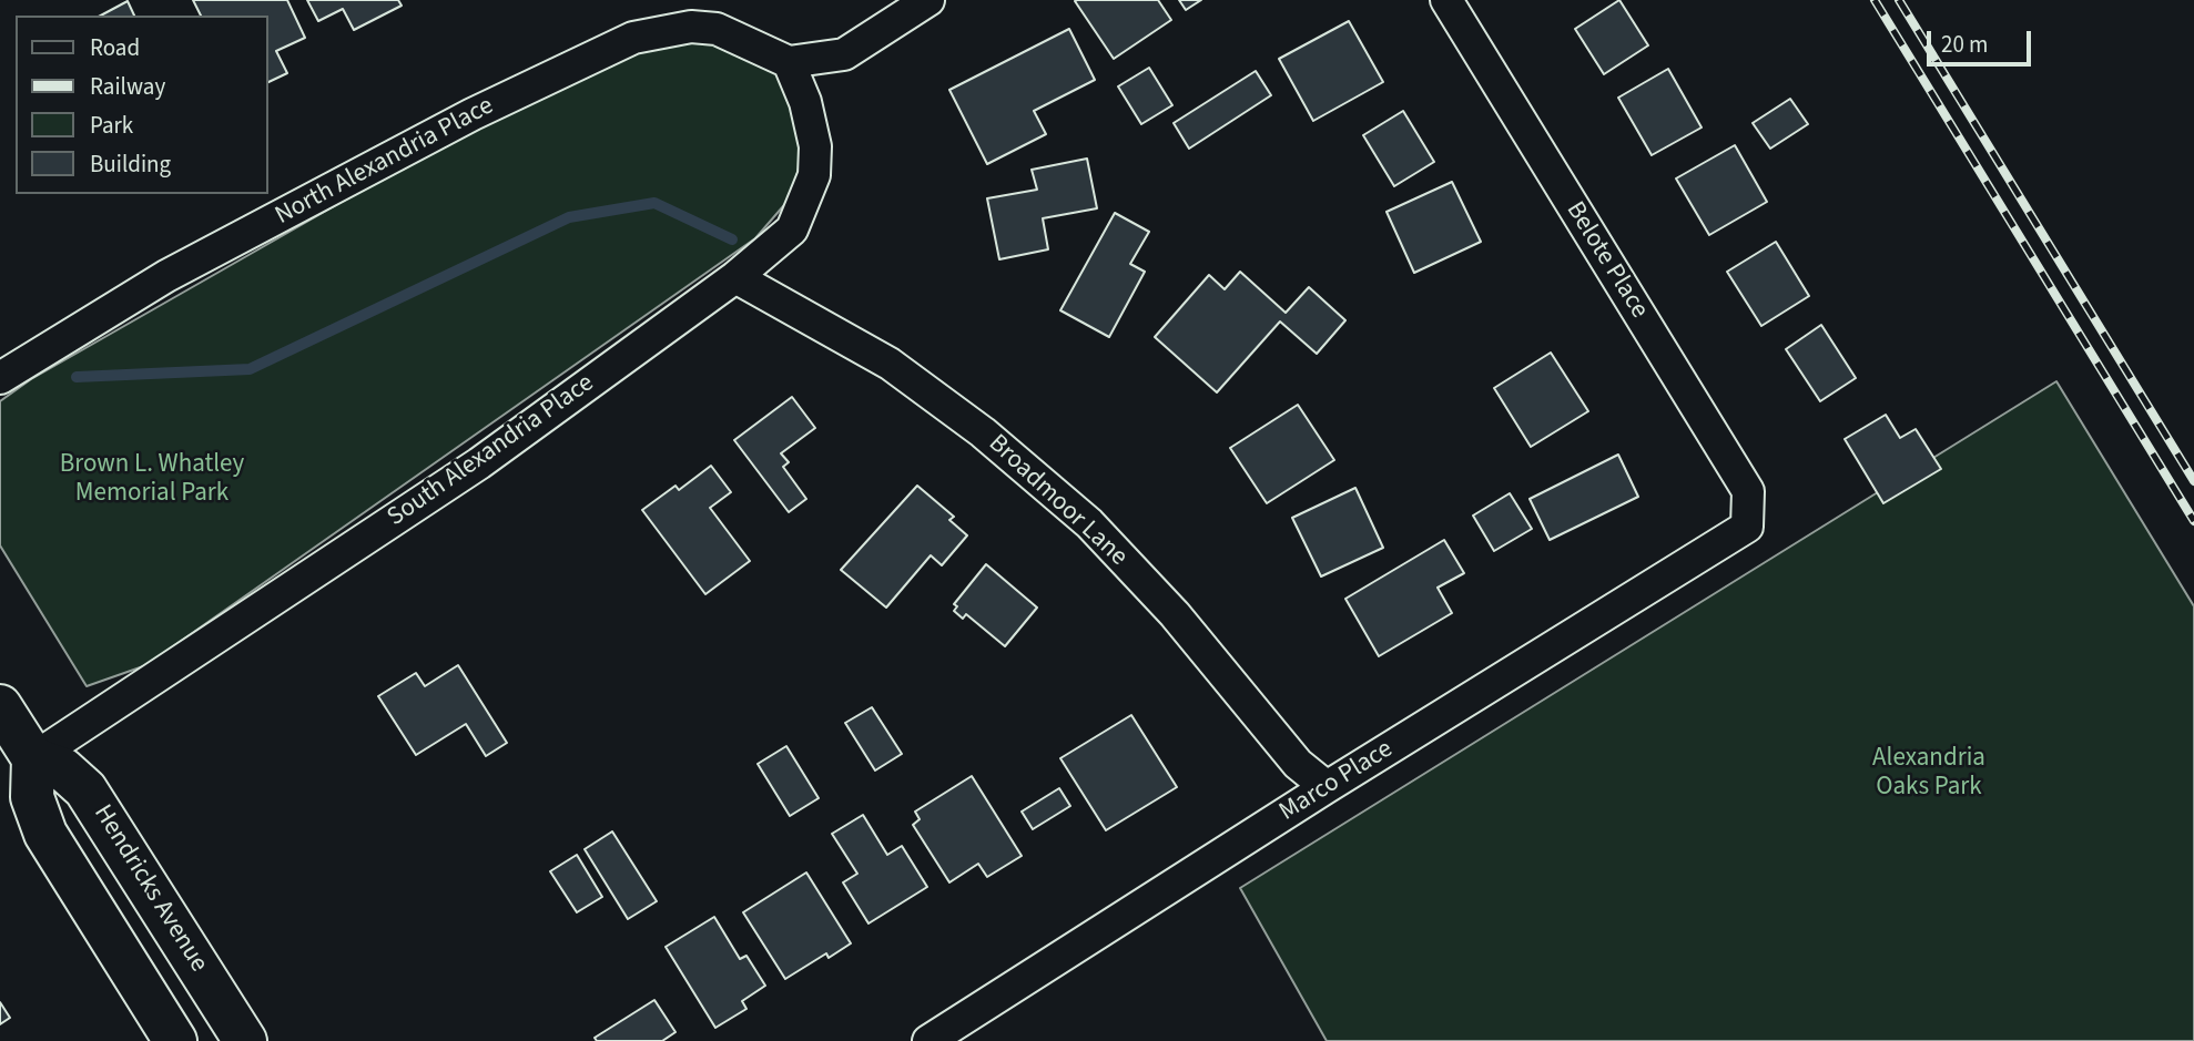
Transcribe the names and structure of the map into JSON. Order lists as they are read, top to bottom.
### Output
{
  "streets": {
    "main road": ["Hendricks Avenue"],
    "street": [
      "North Alexandria Place",
      "Belote Place",
      "South Alexandria Place",
      "Broadmoor Lane",
      "Marco Place"
    ]
  },
  "crossings": [
    ["North Alexandria Place", "South Alexandria Place"],
    ["Belote Place", "Marco Place"],
    ["South Alexandria Place", "Broadmoor Lane"],
    ["South Alexandria Place", "Hendricks Avenue"],
    ["Broadmoor Lane", "Marco Place"]
  ],
  "parks": ["Brown L. Whatley Memorial Park", "Alexandria Oaks Park"],
  "legend": [
    "Road",
    "Railway",
    "Park",
    "Building"
  ],
  "scale_bar": "20 m"
}
